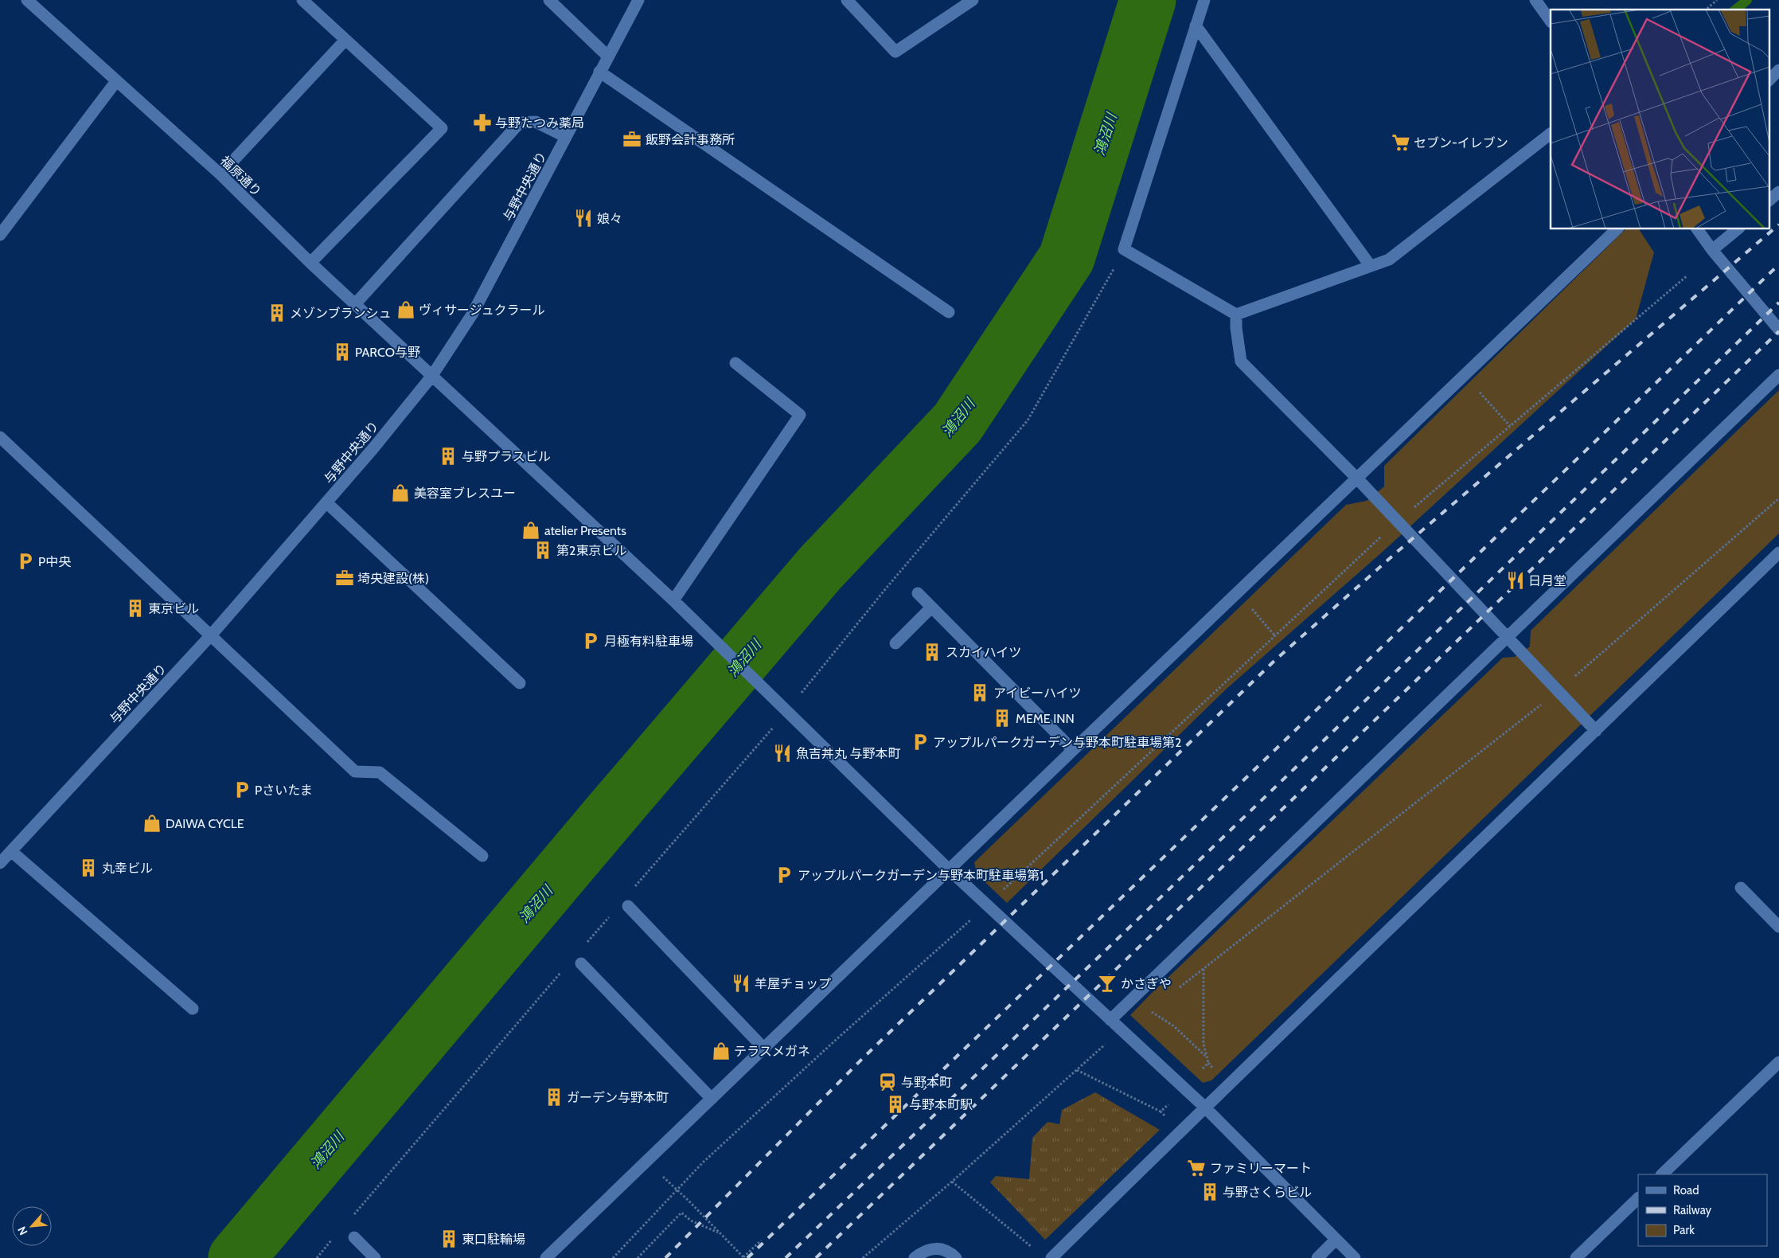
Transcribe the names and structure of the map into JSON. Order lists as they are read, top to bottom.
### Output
{
  "streets": {
    "street": ["福原通り", "与野中央通り"]
  },
  "crossings": [
    ["福原通り", "与野中央通り"]
  ],
  "water": ["鴻沼川"],
  "places": {
    "pharmacy": ["与野たつみ薬局"],
    "office": ["飯野会計事務所", "埼央建設(株)"],
    "supermarket": ["セブン-イレブン", "ファミリーマート"],
    "restaurant": [
      "娘々",
      "日月堂",
      "魚吉丼丸 与野本町",
      "羊屋チョップ"
    ],
    "shop": [
      "ヴィサージュクラール",
      "美容室ブレスユー",
      "atelier Presents",
      "DAIWA CYCLE",
      "テラスメガネ"
    ],
    "building": [
      "メゾンブランシュ",
      "PARCO与野",
      "与野プラスビル",
      "第2東京ビル",
      "東京ビル",
      "スカイハイツ",
      "アイビーハイツ",
      "MEME INN",
      "丸幸ビル",
      "ガーデン与野本町",
      "与野本町駅",
      "与野さくらビル",
      "東口駐輪場"
    ],
    "parking": [
      "P中央",
      "月極有料駐車場",
      "アップルパークガーデン与野本町駐車場第2",
      "Pさいたま",
      "アップルパークガーデン与野本町駐車場第1"
    ],
    "bar": ["かさぎや"],
    "station": ["与野本町"]
  },
  "legend": ["Road", "Railway", "Park"],
  "north": "bottom left"
}
